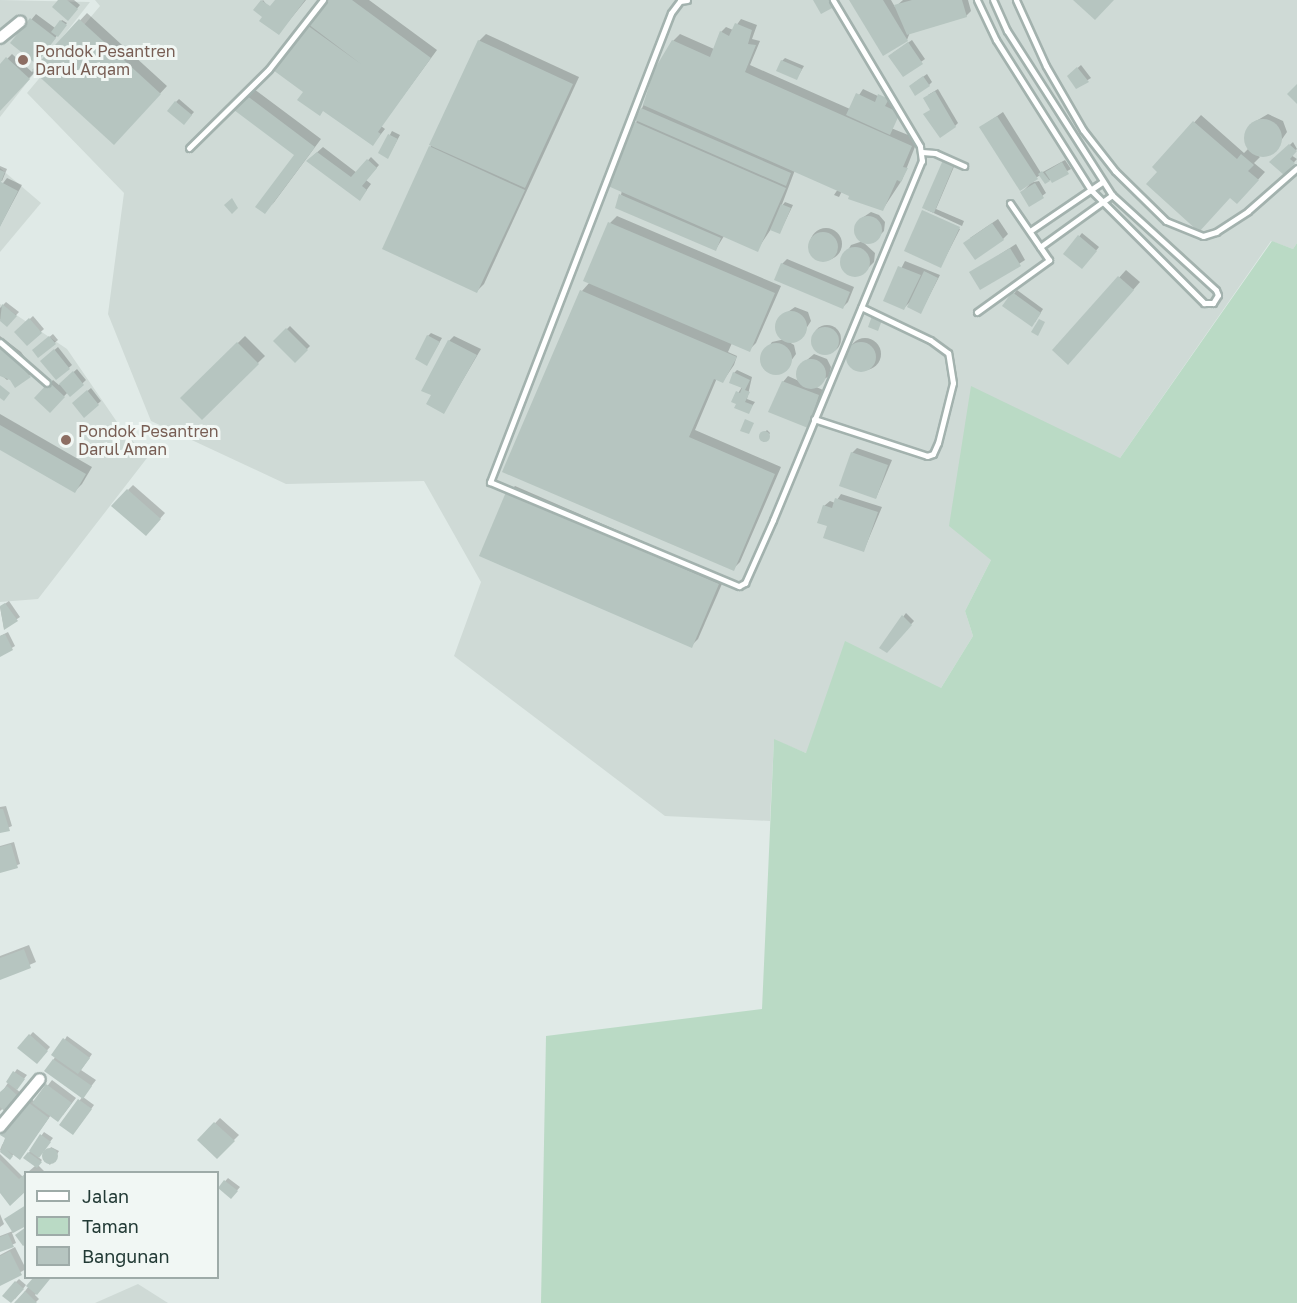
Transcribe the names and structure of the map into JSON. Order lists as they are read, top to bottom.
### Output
{
  "places": ["Pondok Pesantren Darul Arqam", "Pondok Pesantren Darul Aman"],
  "legend": ["Jalan", "Taman", "Bangunan"]
}
